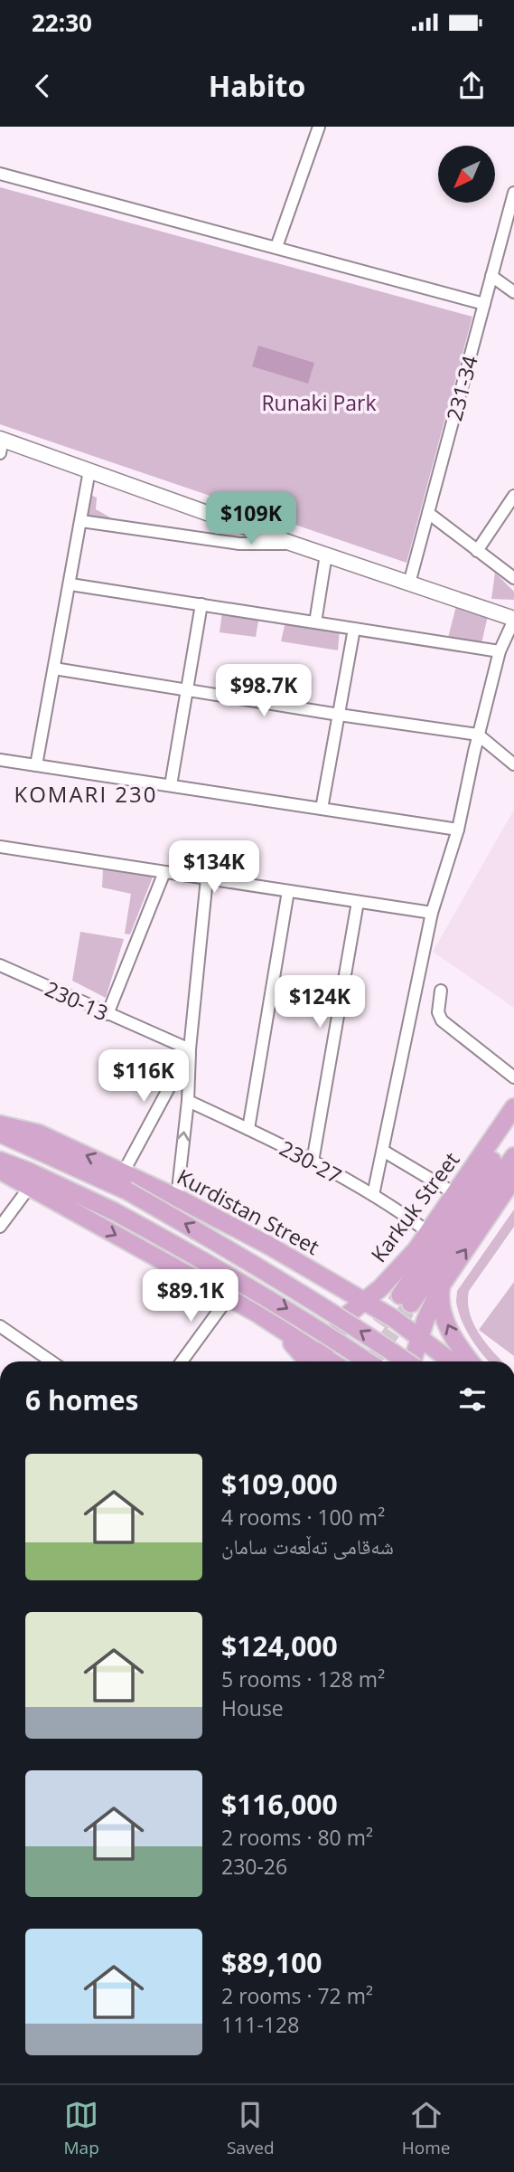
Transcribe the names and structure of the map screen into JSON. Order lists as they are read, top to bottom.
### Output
{
  "streets": {
    "highway": ["Karkuk Street", "Kurdistan Street"],
    "street": ["231-34", "230-13", "230-27"]
  },
  "crossings": [
    ["230-27", "Karkuk Street"],
    ["Karkuk Street", "Kurdistan Street"]
  ],
  "districts": ["KOMARI 230"],
  "parks": ["Runaki Park"],
  "north": "bottom left",
  "page": {
    "status": "22:30",
    "header": "Habito",
    "price": [
      "$109K",
      "$98.7K",
      "$134K",
      "$124K",
      "$116K",
      "$89.1K"
    ],
    "heading": "6 homes",
    "list": [
      {
        "name": "$109,000",
        "note": "4 rooms · 100 m² · شەقامی تەڵعەت سامان"
      },
      {
        "name": "$124,000",
        "note": "5 rooms · 128 m² · House"
      },
      {
        "name": "$116,000",
        "note": "2 rooms · 80 m² · 230-26"
      },
      {
        "name": "$89,100",
        "note": "2 rooms · 72 m² · 111-128"
      }
    ],
    "tabs": ["Map", "Saved", "Home"]
  }
}
